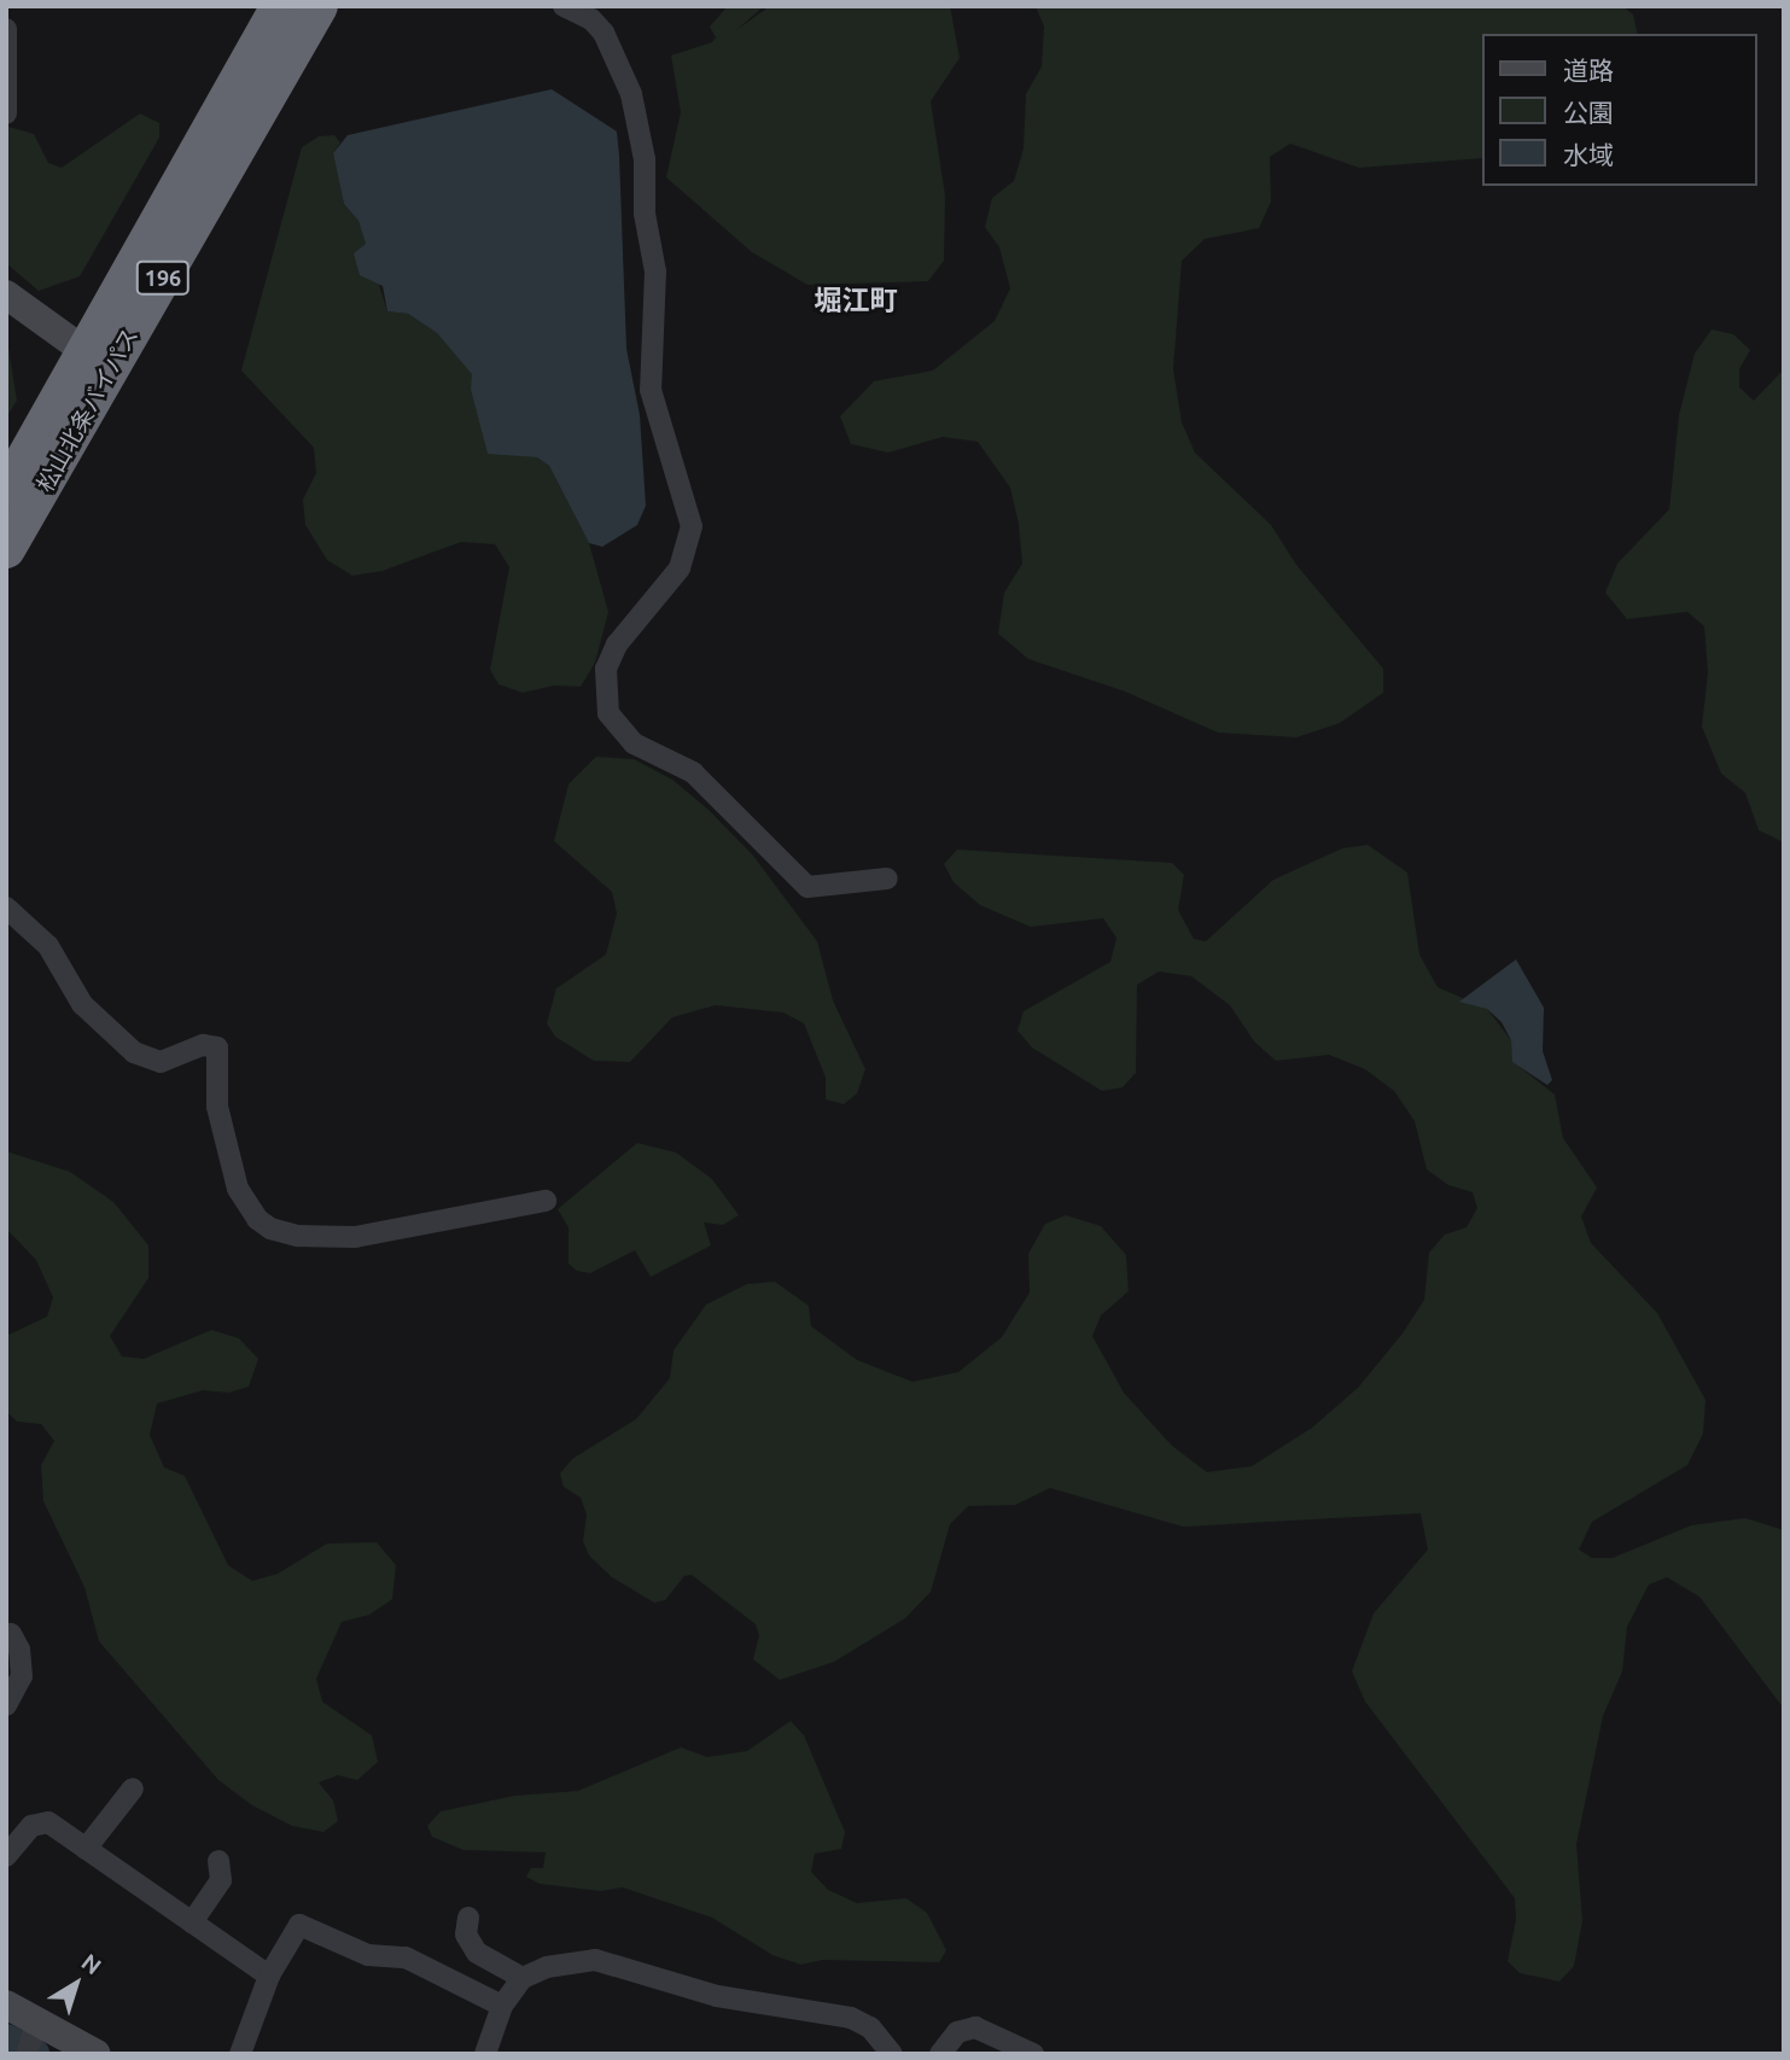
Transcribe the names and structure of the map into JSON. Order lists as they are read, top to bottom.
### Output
{
  "streets": {
    "highway": ["196", "松山北条バイパス"]
  },
  "districts": ["堀江町"],
  "legend": ["道路", "公園", "水域"],
  "north": "top right"
}
